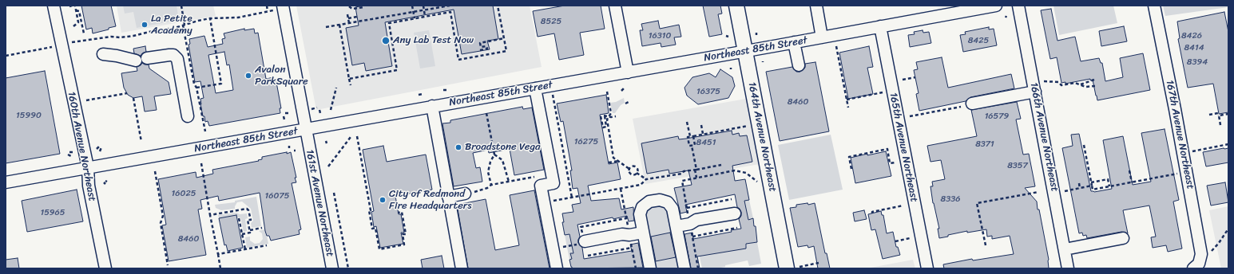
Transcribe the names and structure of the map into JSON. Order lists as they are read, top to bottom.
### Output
{
  "streets": {
    "main road": ["164th Avenue Northeast"],
    "street": [
      "Northeast 85th Street",
      "167th Avenue Northeast",
      "166th Avenue Northeast",
      "160th Avenue Northeast",
      "165th Avenue Northeast",
      "161st Avenue Northeast"
    ]
  },
  "crossings": [
    ["Northeast 85th Street", "164th Avenue Northeast"],
    ["Northeast 85th Street", "160th Avenue Northeast"],
    ["Northeast 85th Street", "165th Avenue Northeast"],
    ["Northeast 85th Street", "161st Avenue Northeast"]
  ],
  "places": [
    "La Petite Academy",
    "Any Lab Test Now",
    "Avalon ParkSquare",
    "Broadstone Vega",
    "City of Redmond Fire Headquarters"
  ],
  "house_numbers": [
    "8525",
    "16310",
    "8426",
    "8425",
    "8414",
    "8394",
    "16375",
    "8460",
    "15990",
    "16579",
    "16275",
    "8451",
    "8371",
    "8357",
    "16025",
    "16075",
    "8336",
    "15965",
    "8460"
  ]
}
